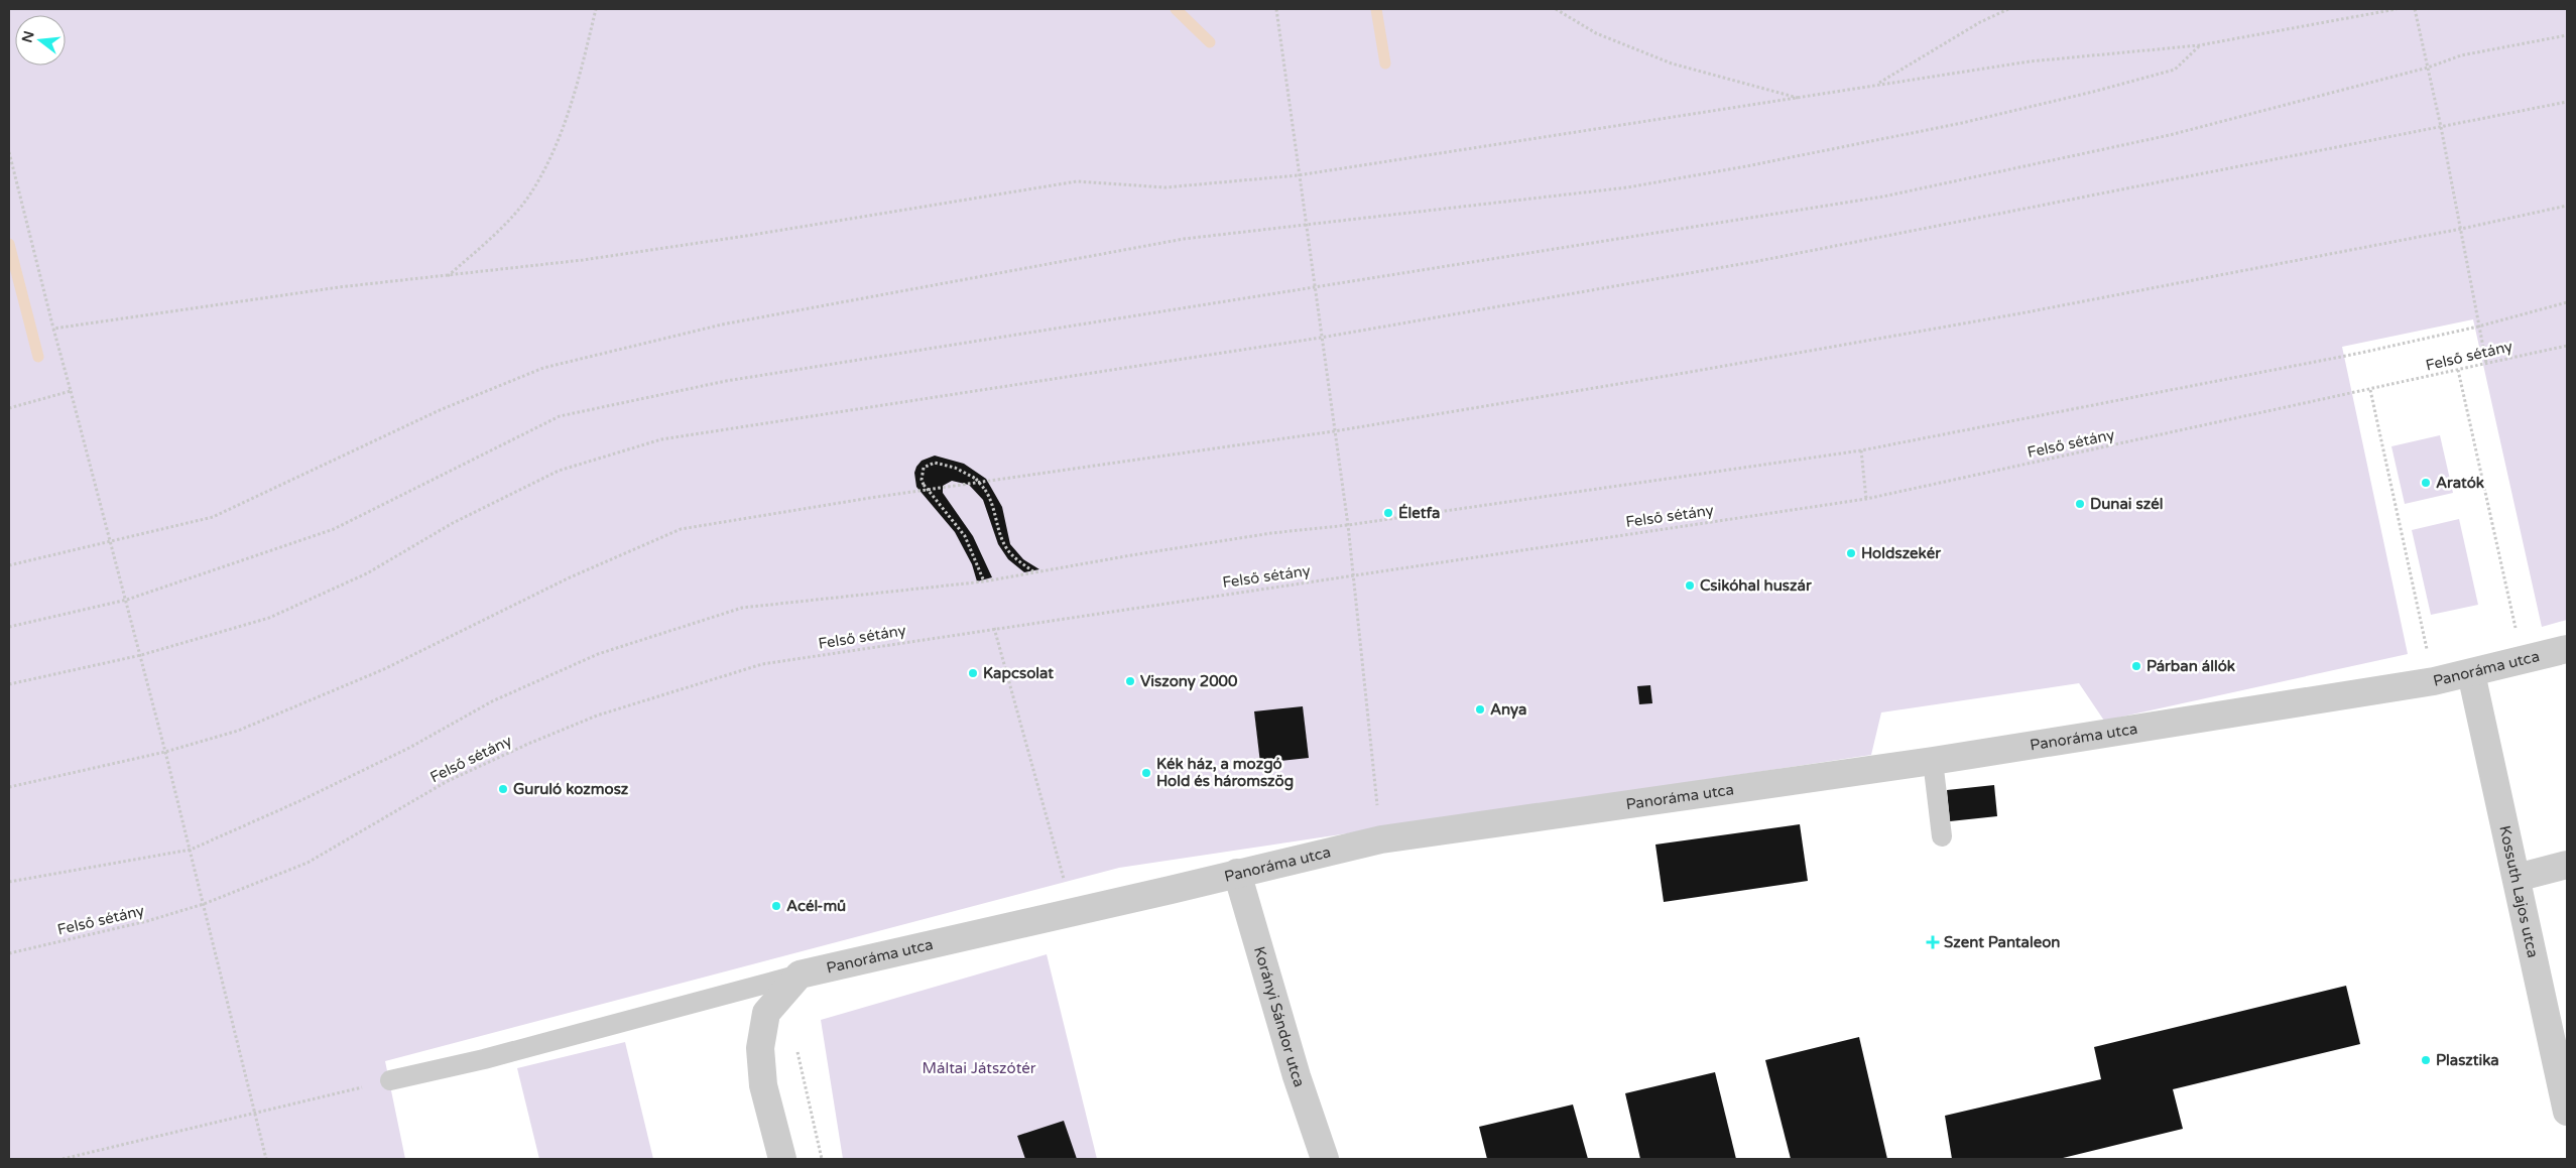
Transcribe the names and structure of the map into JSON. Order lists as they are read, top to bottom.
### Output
{
  "streets": {
    "street": ["Panoráma utca", "Kossuth Lajos utca", "Korányi Sándor utca"],
    "path": ["Felső sétány"]
  },
  "crossings": [
    ["Panoráma utca", "Kossuth Lajos utca"],
    ["Panoráma utca", "Korányi Sándor utca"]
  ],
  "parks": ["Máltai Játszótér"],
  "places": {
    "other": [
      "Aratók",
      "Dunai szél",
      "Életfa",
      "Holdszekér",
      "Csikóhal huszár",
      "Párban állók",
      "Kapcsolat",
      "Viszony 2000",
      "Anya",
      "Kék ház, a mozgó Hold és háromszög",
      "Guruló kozmosz",
      "Acél-mű",
      "Plasztika"
    ],
    "health": ["Szent Pantaleon"]
  },
  "north": "left"
}
